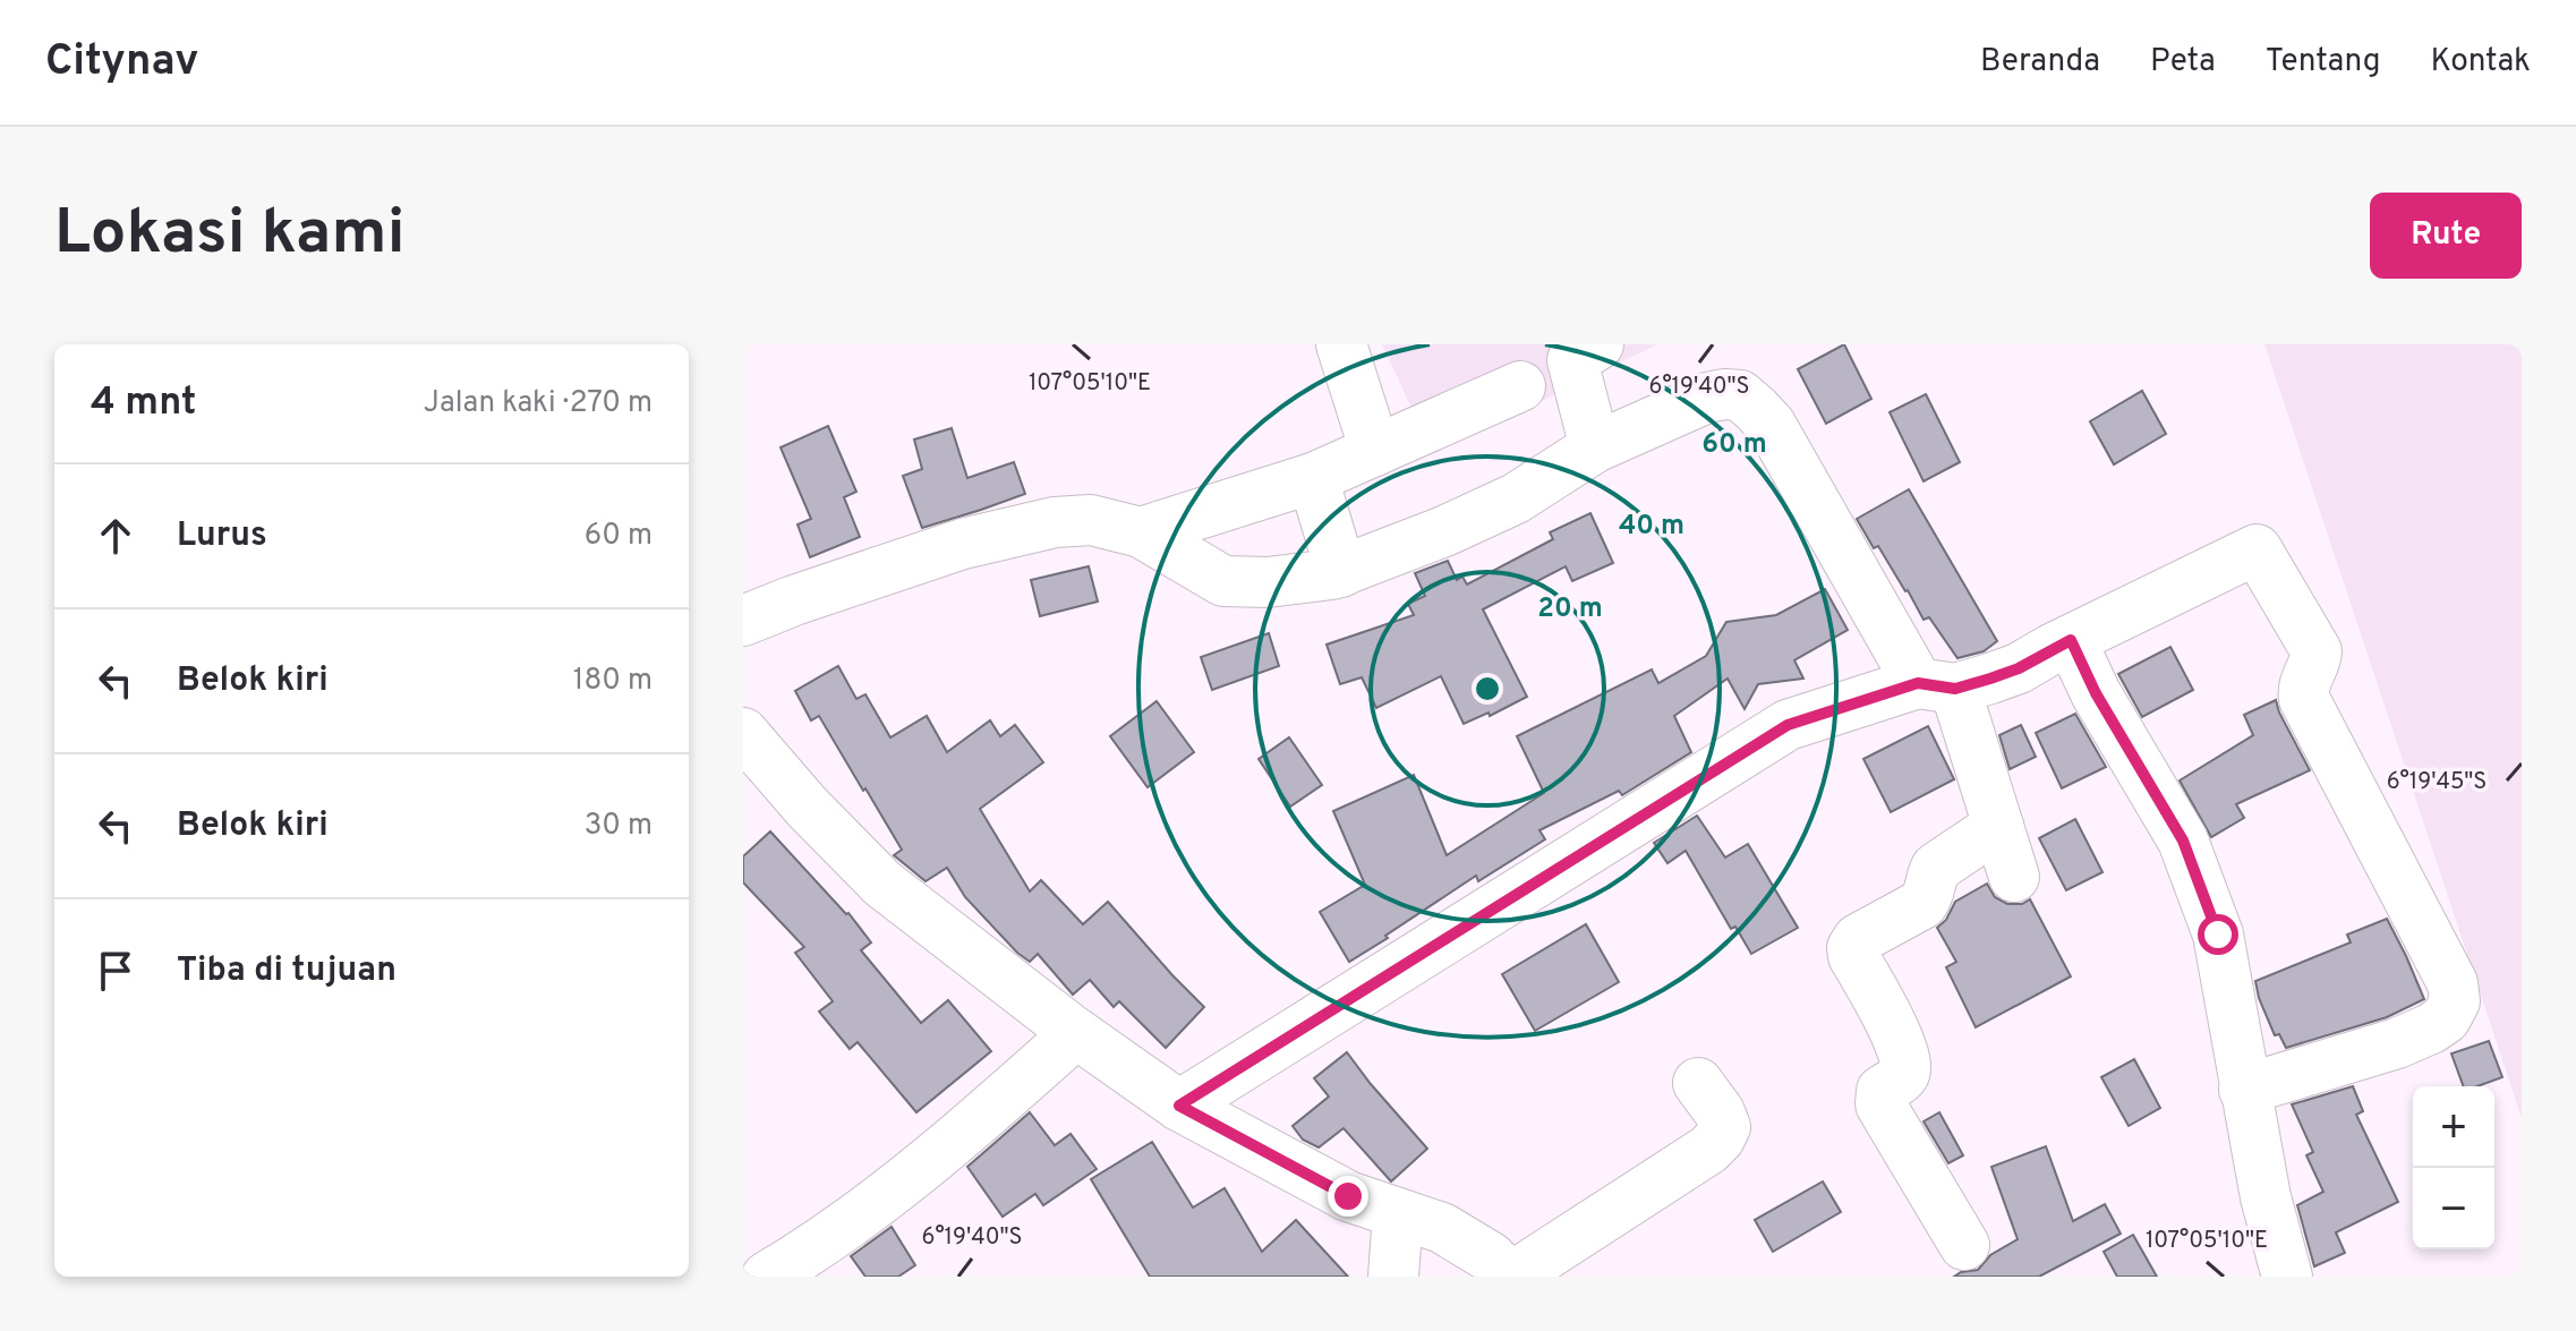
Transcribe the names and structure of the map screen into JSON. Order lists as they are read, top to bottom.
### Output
{
  "page": {
    "header": "Citynav",
    "nav": [
      "Beranda",
      "Peta",
      "Tentang",
      "Kontak"
    ],
    "buttons": "Rute",
    "title": "Lokasi kami",
    "heading": ["4 mnt", "Jalan kaki · 270 m"],
    "list": [
      ["Lurus", "60 m"],
      ["Belok kiri", "180 m"],
      ["Belok kiri", "30 m"],
      "Tiba di tujuan"
    ],
    "map_buttons": ["+", "−"]
  },
  "coordinates": ["107°05'10\"E", "6°19'40\"S", "6°19'45\"S"],
  "rings": ["60 m", "40 m", "20 m"]
}
